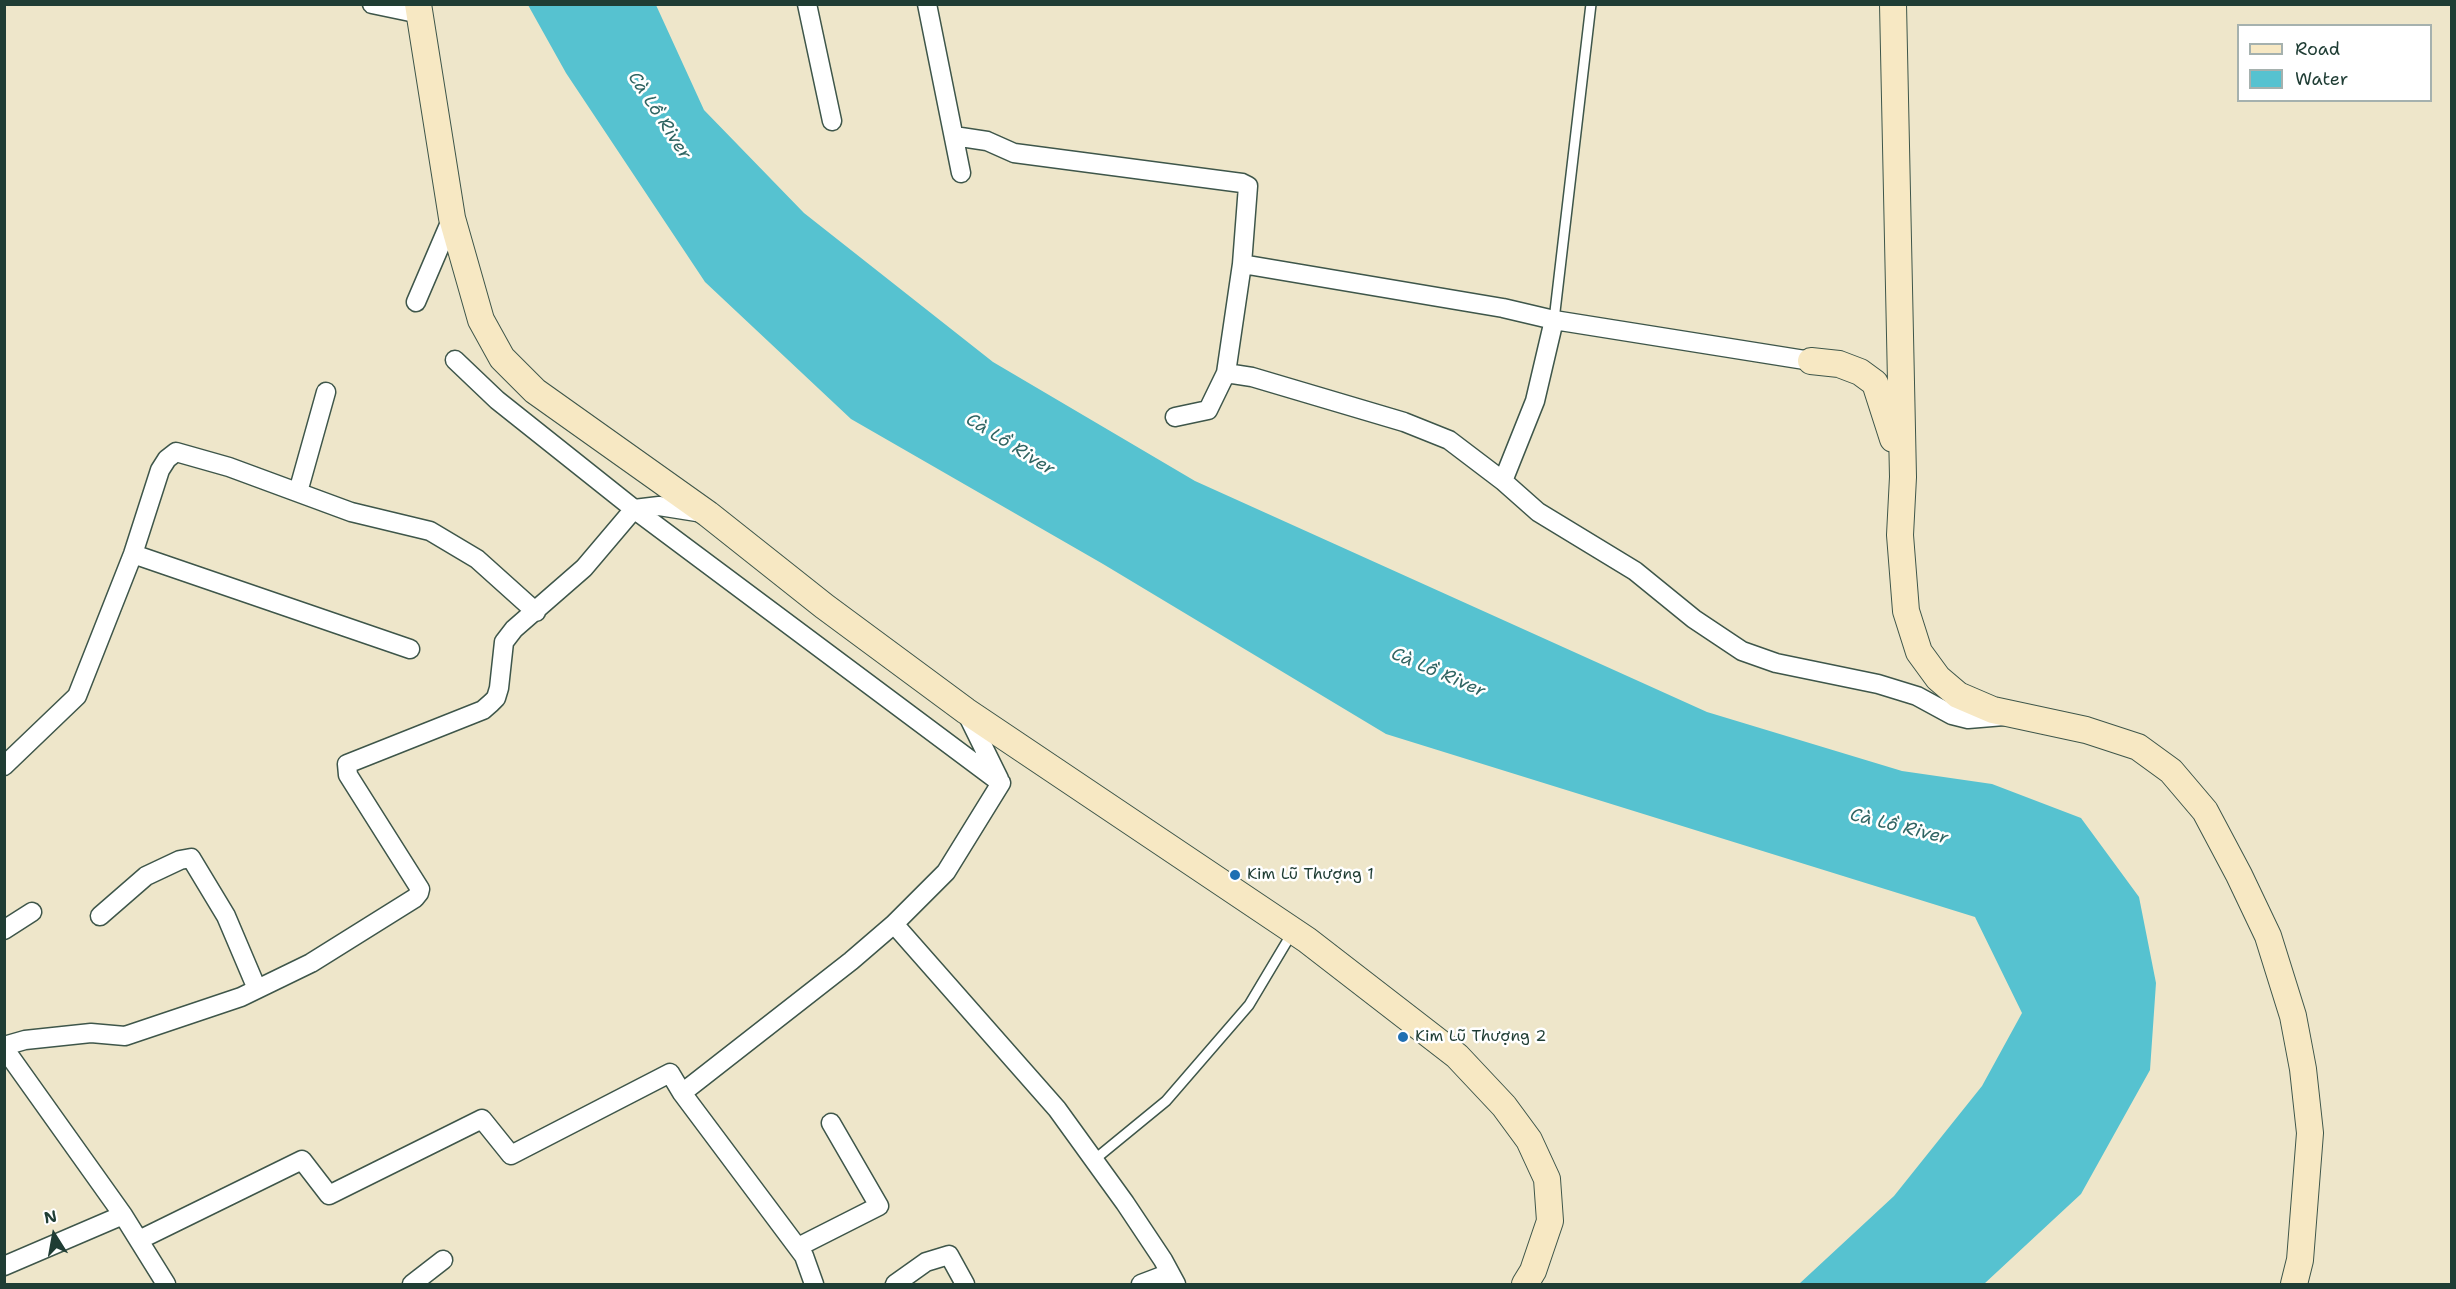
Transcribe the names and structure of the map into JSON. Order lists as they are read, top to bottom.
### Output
{
  "water": ["Cà Lồ River"],
  "places": ["Kim Lũ Thượng 1", "Kim Lũ Thượng 2"],
  "legend": ["Road", "Water"],
  "north": "top"
}
